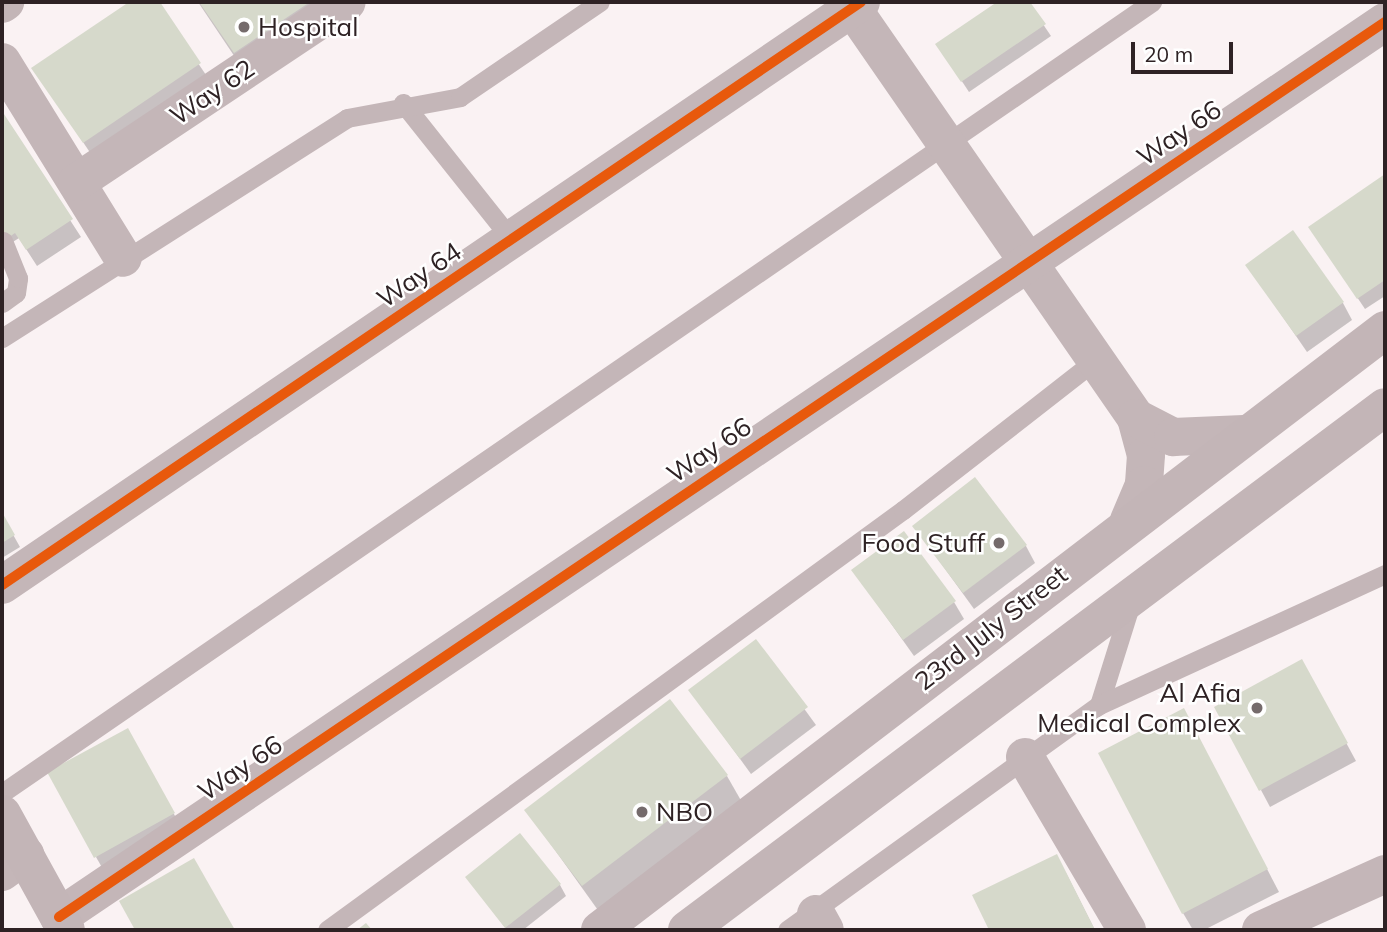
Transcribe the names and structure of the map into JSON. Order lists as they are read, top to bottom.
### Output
{
  "streets": {
    "main road": ["23rd July Street"],
    "street": ["Way 62", "Way 66", "Way 64"]
  },
  "places": [
    "Hospital",
    "Food Stuff",
    "Al Afia Medical Complex",
    "NBO"
  ],
  "scale_bar": "20 m"
}
